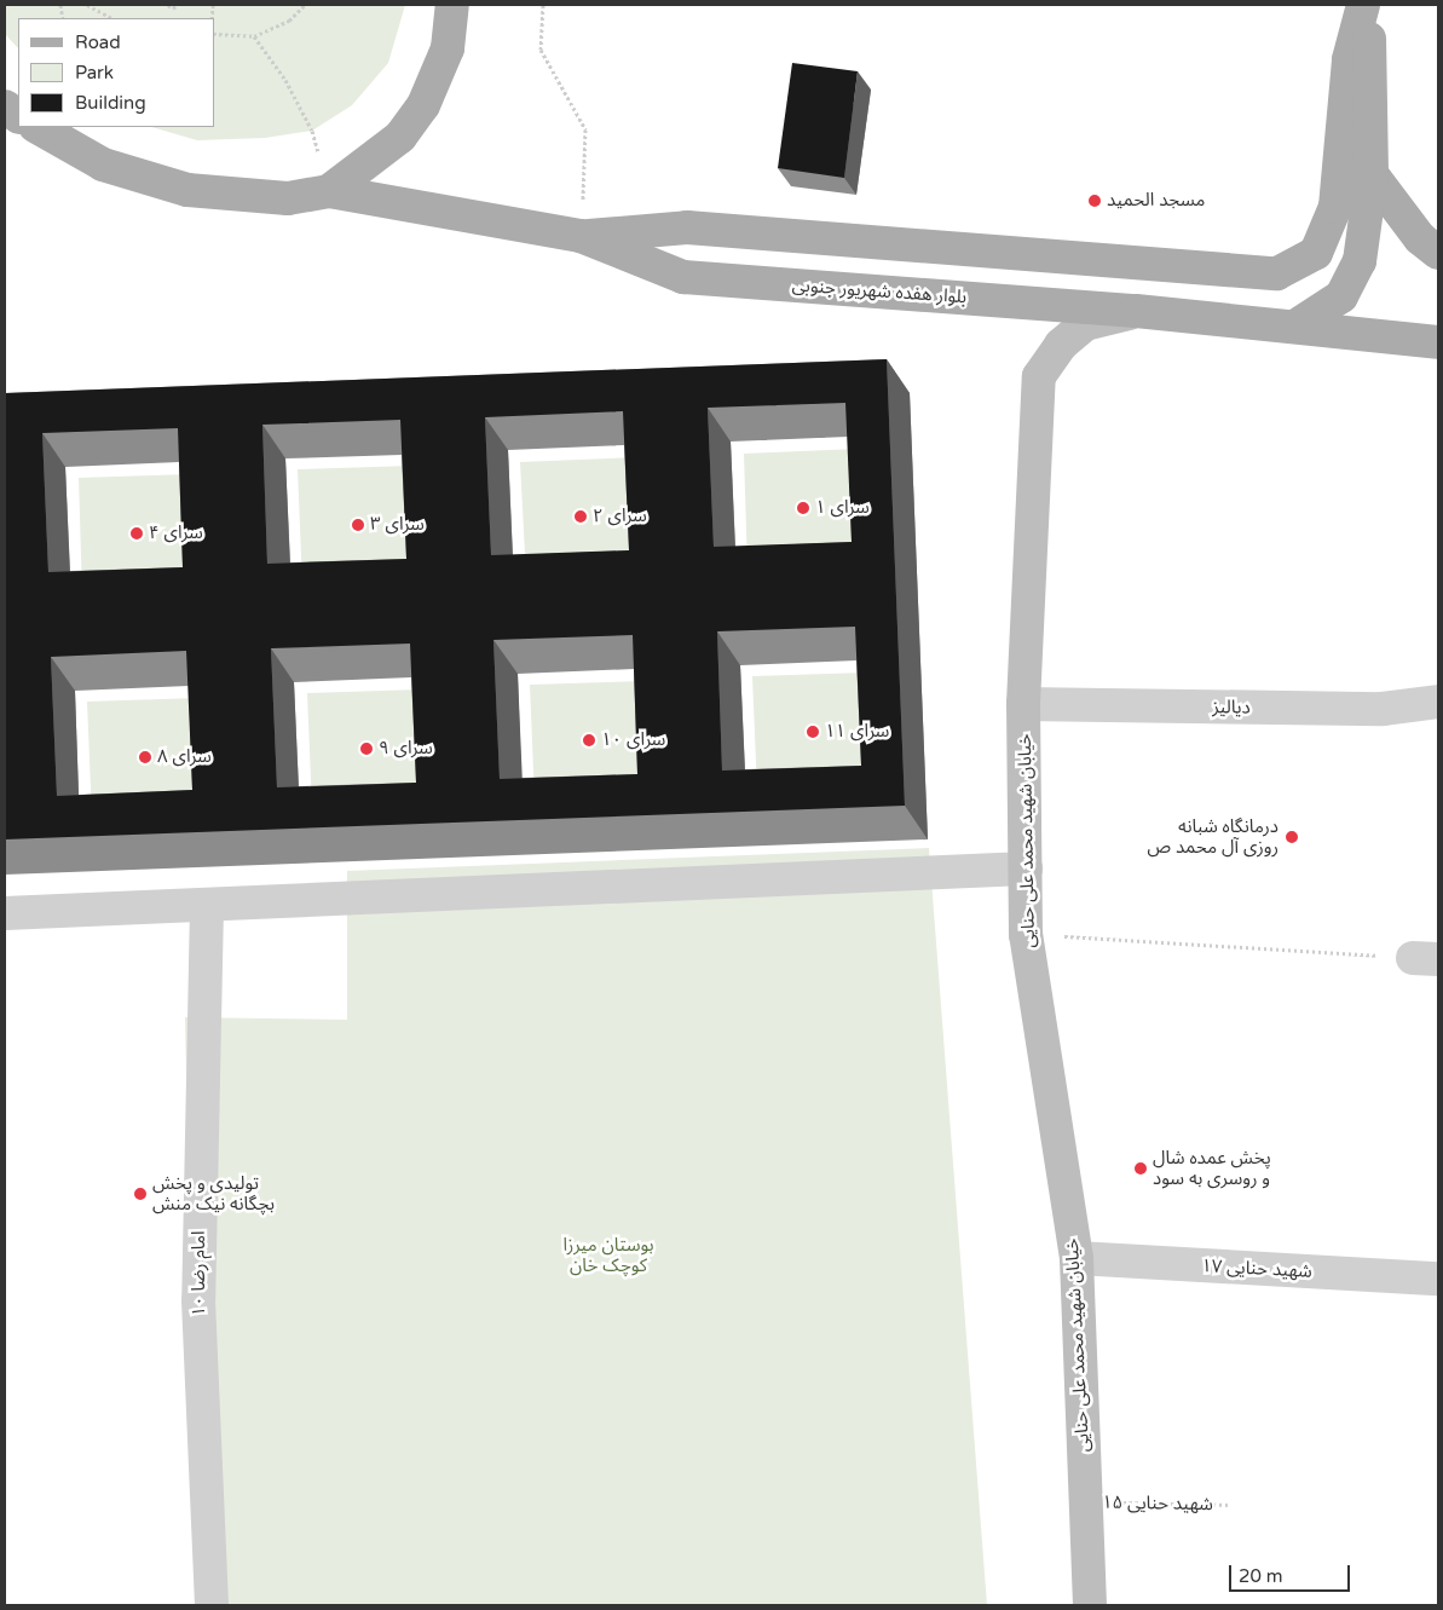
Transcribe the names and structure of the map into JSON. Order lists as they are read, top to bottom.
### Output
{
  "streets": {
    "main road": ["بلوار هفده شهریور جنوبی", "خیابان شهید محمد علی حنایی"],
    "street": ["دیالیز", "شهید حنایی ۱۷", "امام رضا ۱۰"],
    "path": ["شهید حنایی ۱۵"]
  },
  "crossings": [
    ["بلوار هفده شهریور جنوبی", "خیابان شهید محمد علی حنایی"],
    ["دیالیز", "خیابان شهید محمد علی حنایی"],
    ["خیابان شهید محمد علی حنایی", "شهید حنایی ۱۷"],
    ["خیابان شهید محمد علی حنایی", "شهید حنایی ۱۵"]
  ],
  "parks": ["بوستان میرزا کوچک خان"],
  "places": [
    "مسجد الحمید",
    "سرای ۱",
    "سرای ۲",
    "سرای ۳",
    "سرای ۴",
    "سرای ۱۱",
    "سرای ۱۰",
    "سرای ۹",
    "سرای ۸",
    "درمانگاه شبانه روزی آل محمد ص",
    "پخش عمده شال و روسری به سود",
    "تولیدی و پخش بچگانه نیک منش"
  ],
  "legend": ["Road", "Park", "Building"],
  "scale_bar": "20 m"
}
